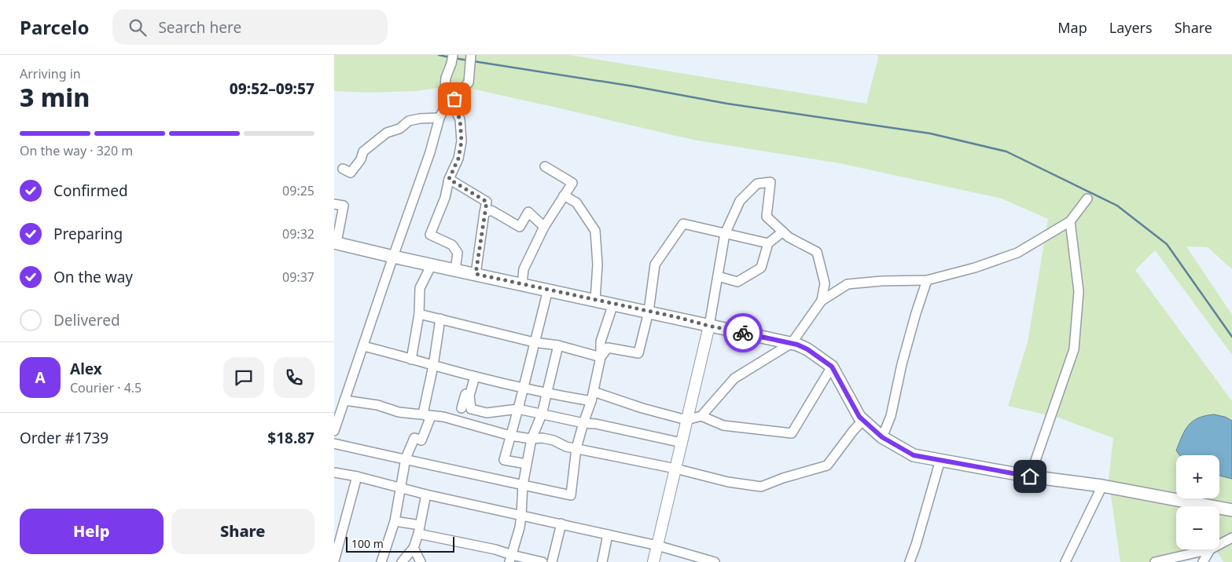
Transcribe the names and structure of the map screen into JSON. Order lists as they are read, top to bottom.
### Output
{
  "scale_bar": "100 m",
  "page": {
    "header": "Parcelo",
    "search": "Search here",
    "nav": ["Map", "Layers", "Share"],
    "heading": ["3 min", "Arriving in", "09:52–09:57"],
    "panel": [
      "Alex",
      "Courier · 4.5",
      "Order #1739",
      "$18.87"
    ],
    "bar": "On the way · 320 m",
    "list": [
      ["Confirmed", "09:25"],
      ["Preparing", "09:32"],
      ["On the way", "09:37"],
      "Delivered"
    ],
    "round": "A",
    "map_buttons": ["+", "−"],
    "buttons": ["Help", "Share"],
    "scale": "100 m"
  }
}
